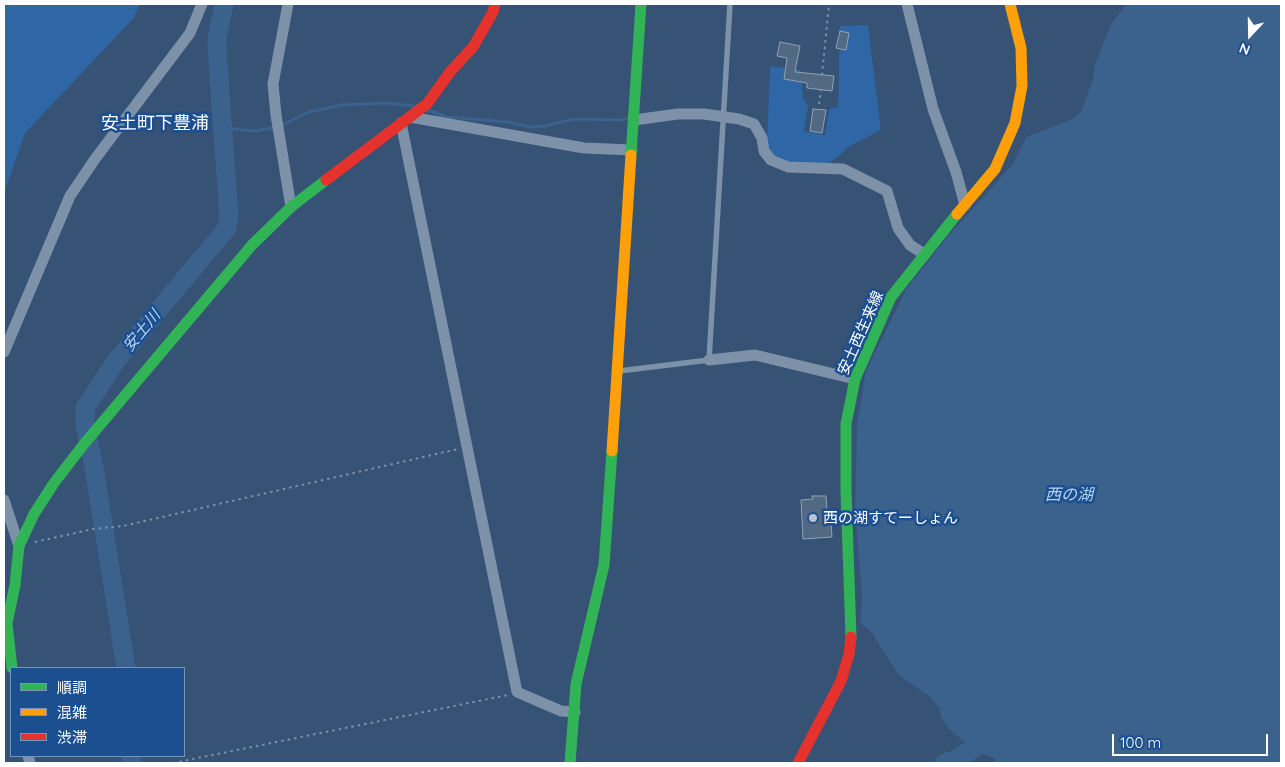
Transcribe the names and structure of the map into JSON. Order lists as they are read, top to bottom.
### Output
{
  "streets": {
    "street": ["安土西生来線"]
  },
  "districts": ["安土町下豊浦"],
  "water": ["安土川", "西の湖"],
  "places": ["西の湖すてーしょん"],
  "legend": ["順調", "混雑", "渋滞"],
  "scale_bar": "100 m",
  "north": "bottom"
}
